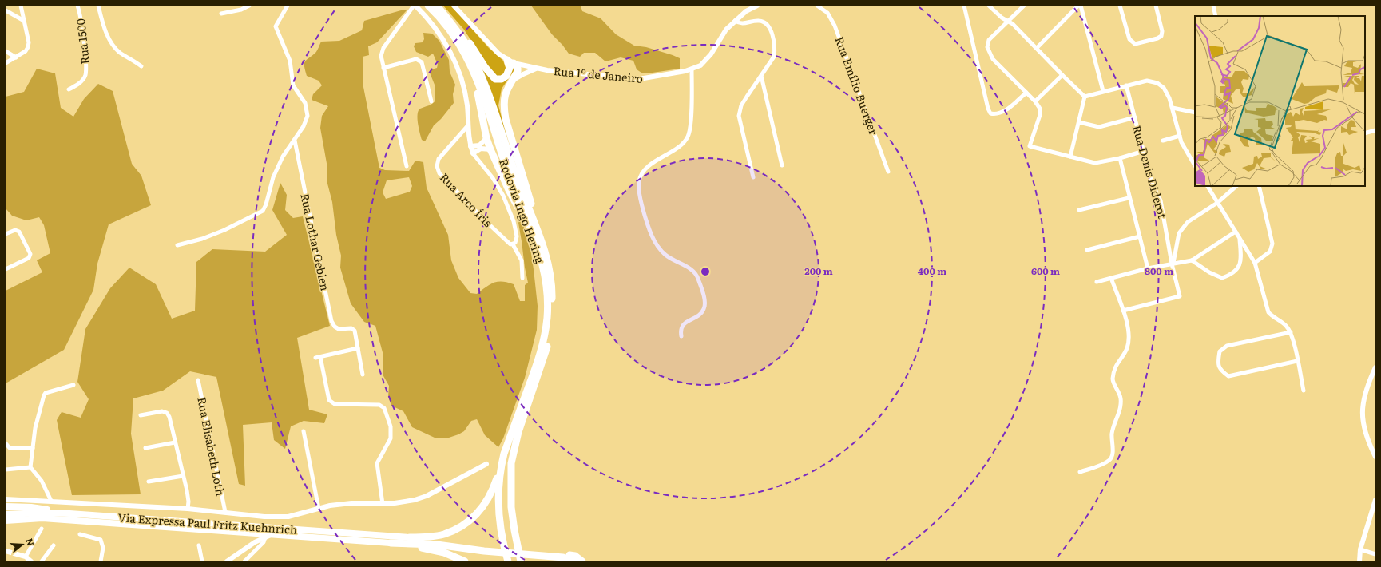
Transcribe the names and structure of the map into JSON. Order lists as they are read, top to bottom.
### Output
{
  "streets": {
    "highway": ["Rodovia Ingo Hering"],
    "main road": ["Via Expressa Paul Fritz Kuehnrich"],
    "street": [
      "Rua 1500",
      "Rua 1º de Janeiro",
      "Rua Emílio Buerger",
      "Rua Denis Diderot",
      "Rua Arco Íris",
      "Rua Lothar Gebien",
      "Rua Elisabeth Loth"
    ]
  },
  "north": "right",
  "rings": [
    "200 m",
    "400 m",
    "600 m",
    "800 m"
  ]
}
